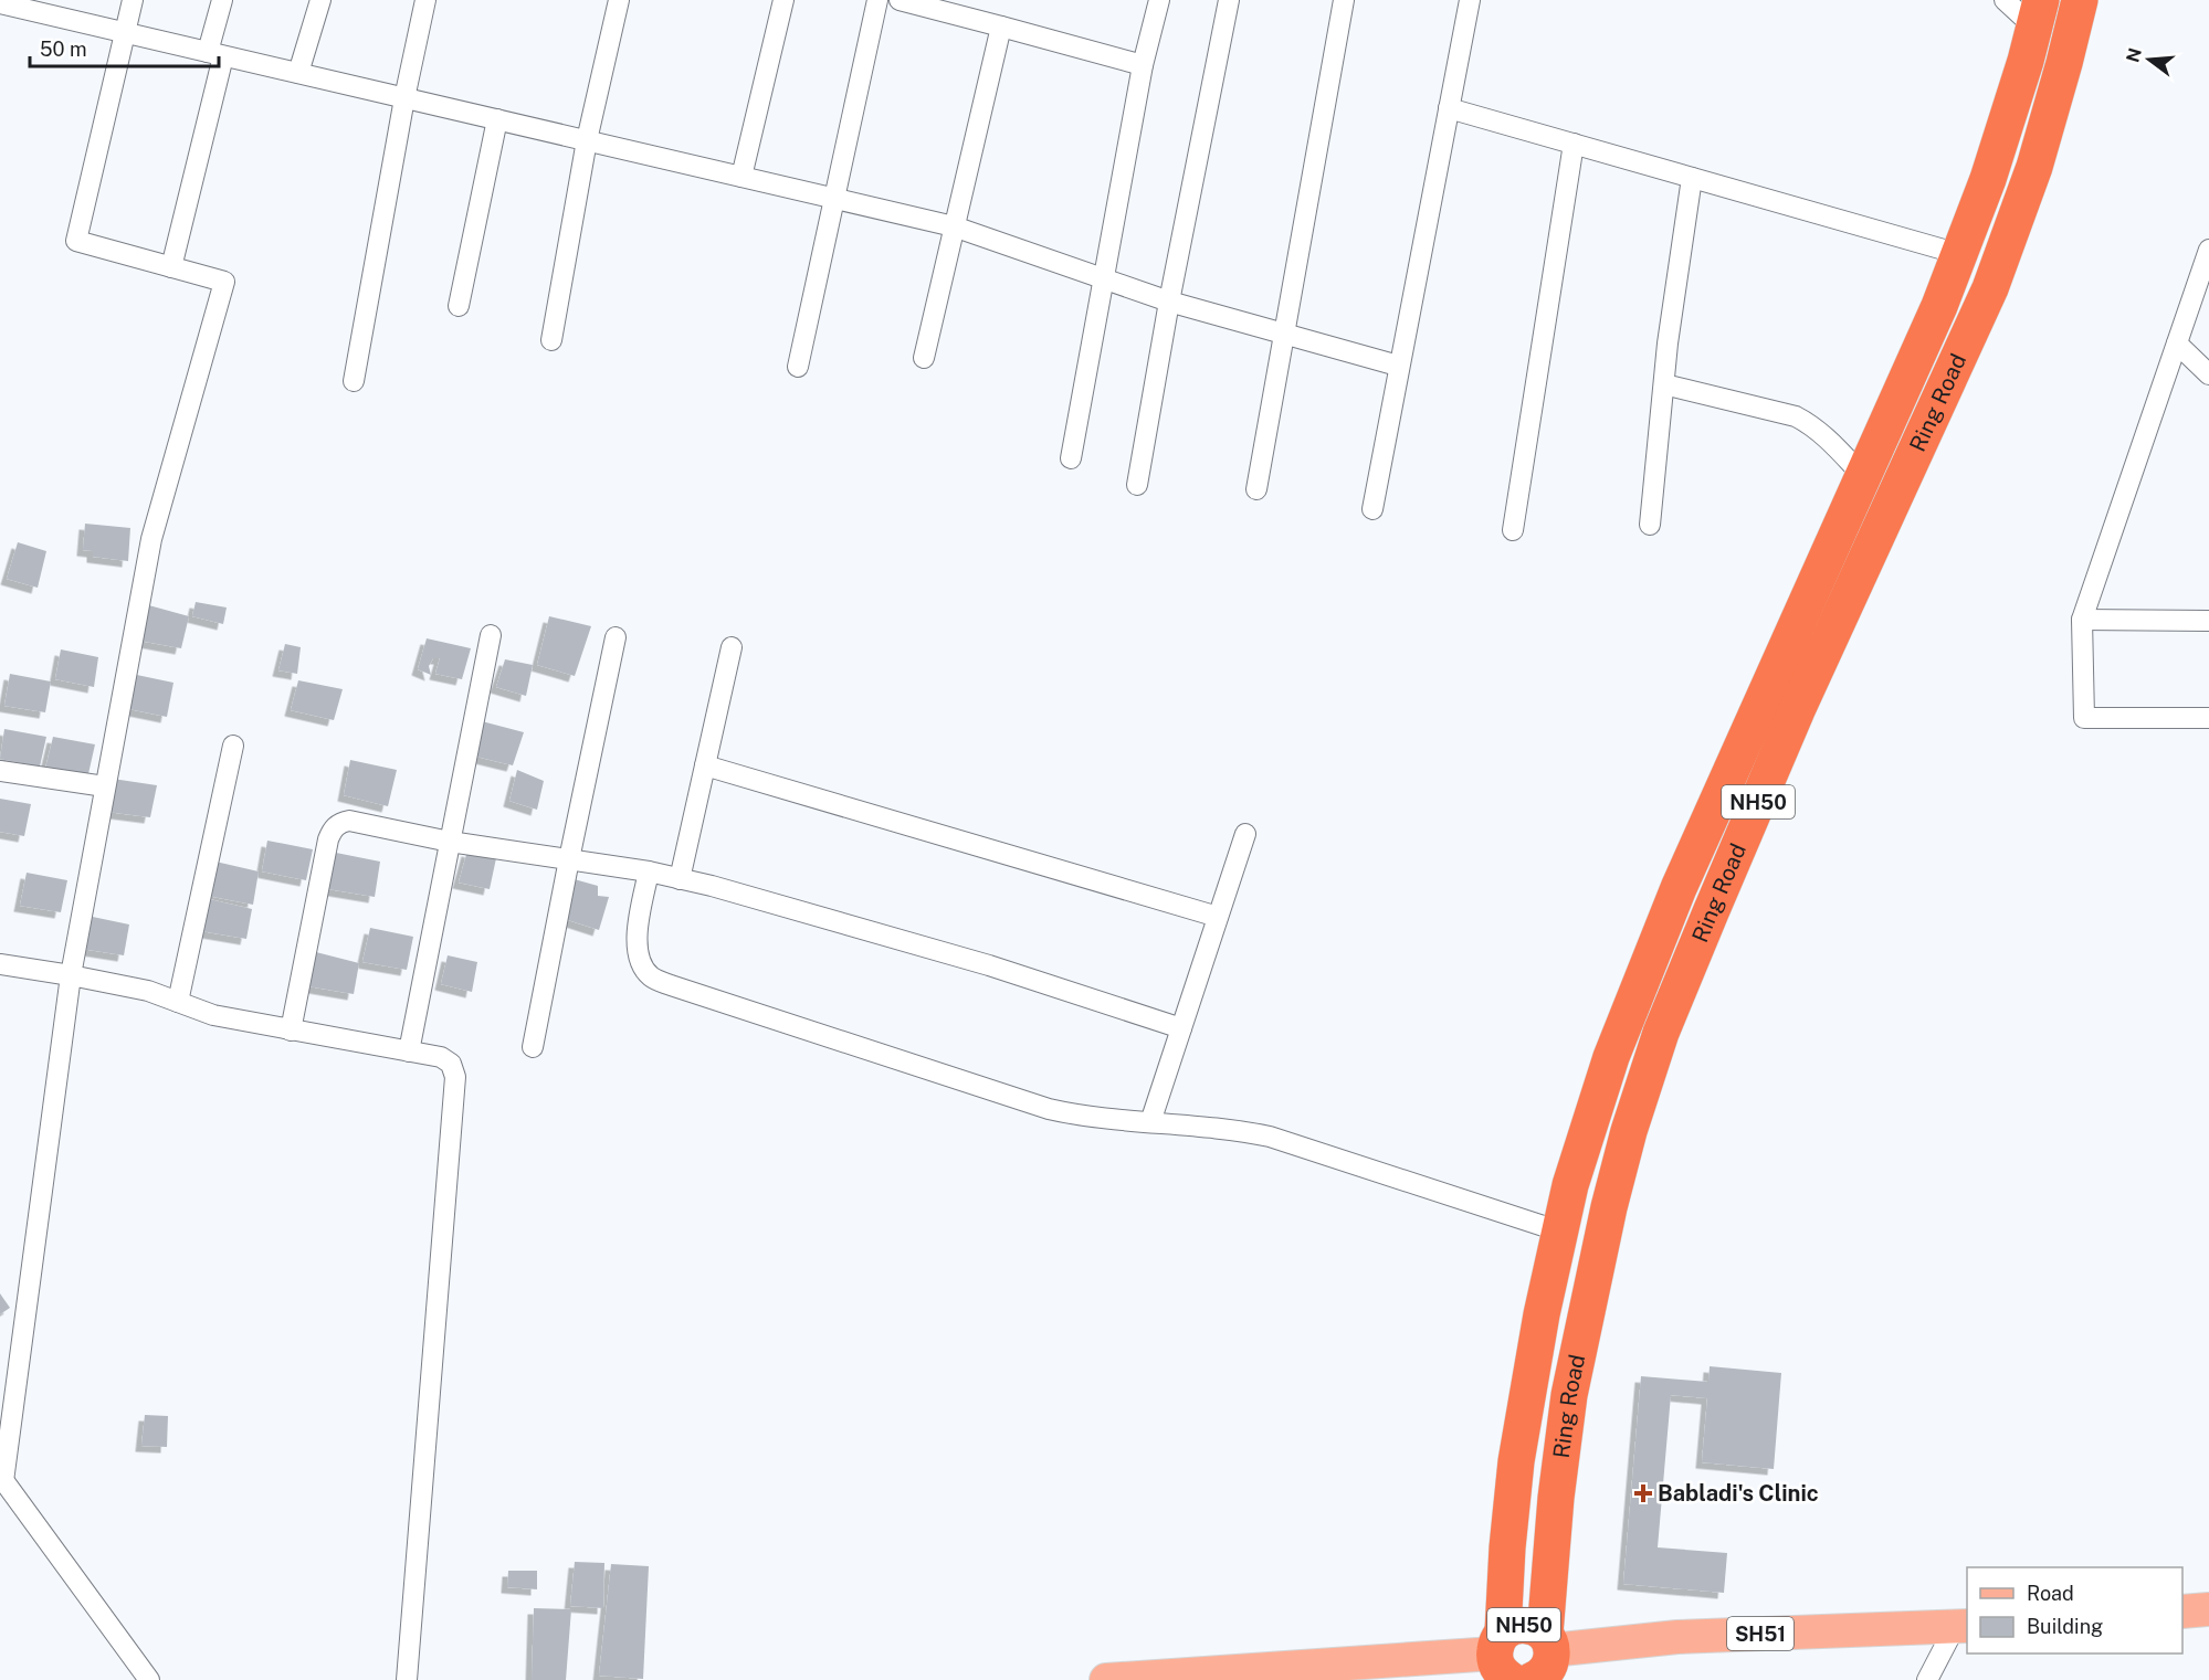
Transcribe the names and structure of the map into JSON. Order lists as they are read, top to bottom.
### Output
{
  "streets": {
    "highway": ["Ring Road", "NH50"],
    "main road": ["SH51"]
  },
  "crossings": [
    ["Ring Road", "SH51"]
  ],
  "places": {
    "health": ["Babladi's Clinic"]
  },
  "legend": ["Road", "Building"],
  "scale_bar": "50 m",
  "north": "left"
}
